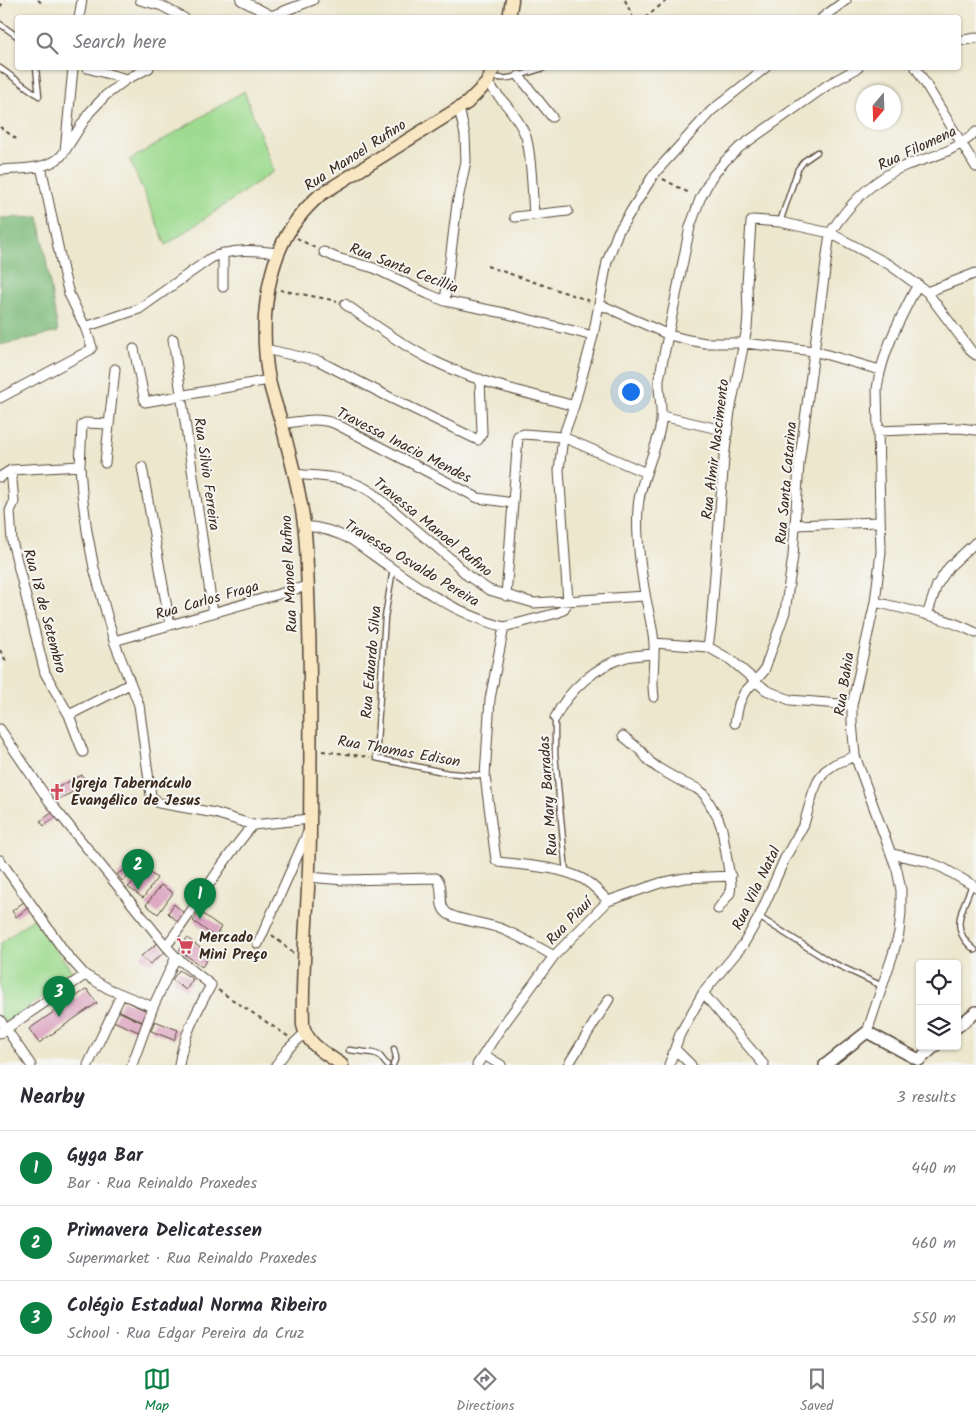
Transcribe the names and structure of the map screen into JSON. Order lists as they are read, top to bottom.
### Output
{
  "streets": {
    "main road": ["Rua Manoel Rufino"],
    "street": [
      "Rua Filomena",
      "Rua Santa Cecillia",
      "Travessa Inacio Mendes",
      "Rua Almir Nascimento",
      "Rua Silvio Ferreira",
      "Rua Santa Catarina",
      "Travessa Manoel Rufino",
      "Travessa Osvaldo Pereira",
      "Rua Carlos Fraga",
      "Rua 18 de Setembro",
      "Rua Bahia",
      "Rua Vila Natal",
      "Rua Piauí"
    ],
    "lane": ["Rua Eduardo Silva", "Rua Thomas Edison", "Rua Mary Barradas"]
  },
  "crossings": [
    ["Rua Filomena", "Rua Santa Catarina"],
    ["Rua Manoel Rufino", "Travessa Inacio Mendes"],
    ["Rua Manoel Rufino", "Travessa Manoel Rufino"],
    ["Rua Manoel Rufino", "Travessa Osvaldo Pereira"],
    ["Rua Manoel Rufino", "Rua Carlos Fraga"],
    ["Rua Manoel Rufino", "Rua Thomas Edison"],
    ["Rua Silvio Ferreira", "Rua Carlos Fraga"],
    ["Travessa Osvaldo Pereira", "Rua Eduardo Silva"],
    ["Rua Eduardo Silva", "Rua Thomas Edison"],
    ["Rua Bahia", "Rua Vila Natal"]
  ],
  "places": {
    "church": ["Igreja Tabernáculo Evangélico de Jesus"],
    "supermarket": ["Mercado Mini Preço"]
  },
  "north": "bottom",
  "page": {
    "search": "Search here",
    "pins": ["2", "1", "3"],
    "heading": ["Nearby", "3 results"],
    "list": [
      {
        "mark": "1",
        "name": "Gyga Bar",
        "note": "Bar · Rua Reinaldo Praxedes",
        "value": "440 m"
      },
      {
        "mark": "2",
        "name": "Primavera Delicatessen",
        "note": "Supermarket · Rua Reinaldo Praxedes",
        "value": "460 m"
      },
      {
        "mark": "3",
        "name": "Colégio Estadual Norma Ribeiro",
        "note": "School · Rua Edgar Pereira da Cruz",
        "value": "550 m"
      }
    ],
    "nav": ["Map", "Directions", "Saved"]
  }
}
